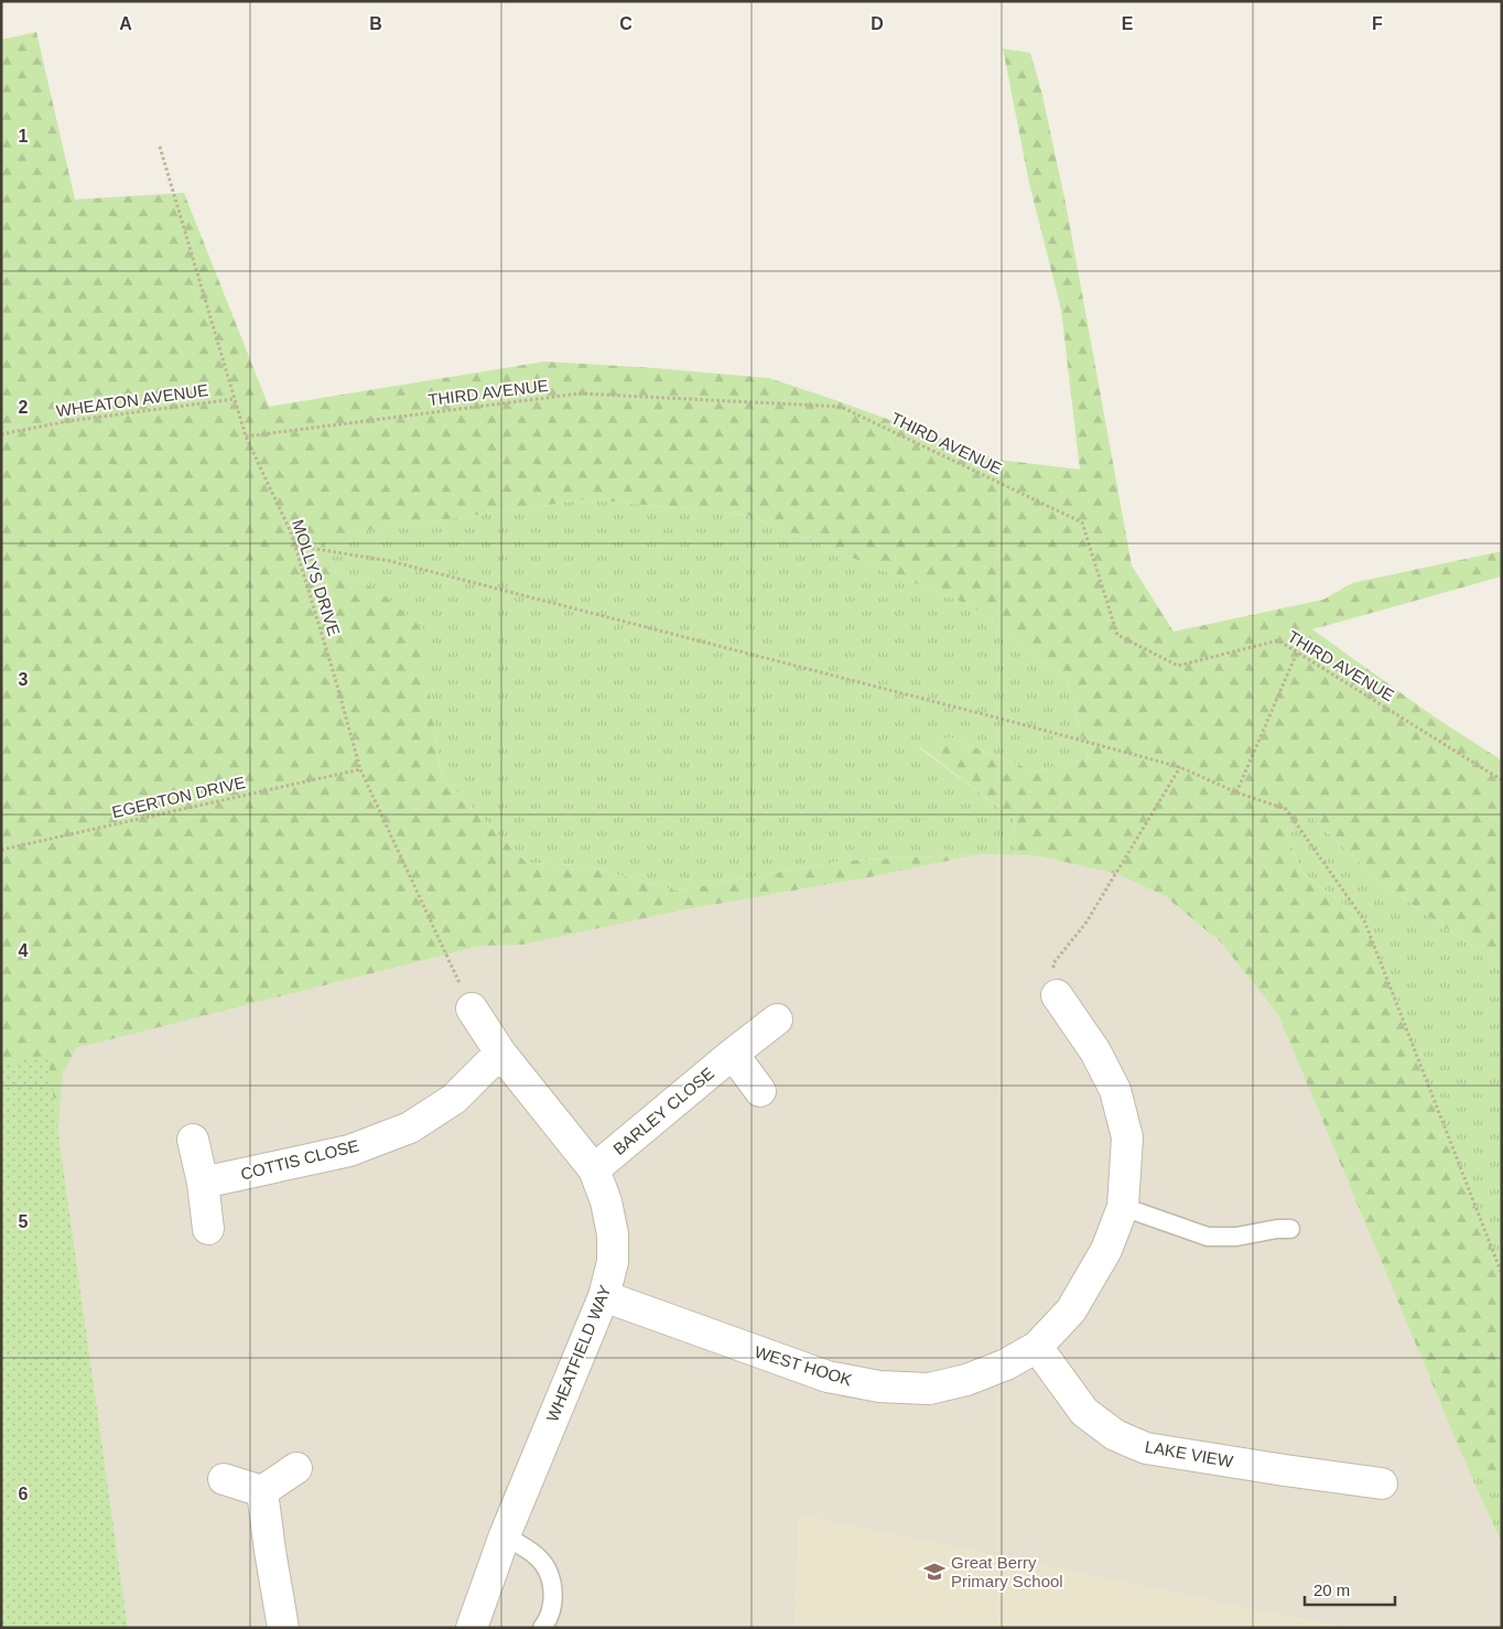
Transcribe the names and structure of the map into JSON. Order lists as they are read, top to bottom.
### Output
{
  "streets": {
    "street": [
      "BARLEY CLOSE",
      "COTTIS CLOSE",
      "WHEATFIELD WAY",
      "WEST HOOK",
      "LAKE VIEW"
    ],
    "path": [
      "THIRD AVENUE",
      "WHEATON AVENUE",
      "MOLLYS DRIVE",
      "EGERTON DRIVE"
    ]
  },
  "crossings": [
    ["THIRD AVENUE", "MOLLYS DRIVE"],
    ["WHEATON AVENUE", "MOLLYS DRIVE"],
    ["MOLLYS DRIVE", "EGERTON DRIVE"],
    ["MOLLYS DRIVE", "WHEATFIELD WAY"],
    ["BARLEY CLOSE", "WHEATFIELD WAY"],
    ["COTTIS CLOSE", "WHEATFIELD WAY"],
    ["WHEATFIELD WAY", "WEST HOOK"],
    ["WEST HOOK", "LAKE VIEW"]
  ],
  "places": {
    "school or university": ["Great Berry Primary School"]
  },
  "scale_bar": "20 m",
  "grid": {
    "columns": [
      "A",
      "B",
      "C",
      "D",
      "E",
      "F"
    ],
    "rows": [
      "1",
      "2",
      "3",
      "4",
      "5",
      "6"
    ]
  }
}
